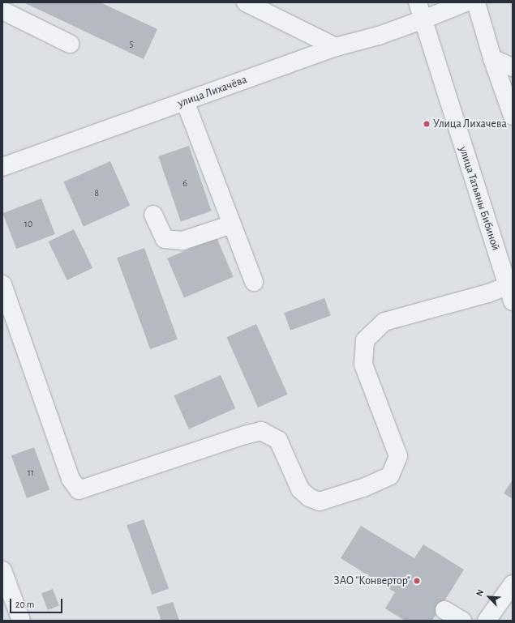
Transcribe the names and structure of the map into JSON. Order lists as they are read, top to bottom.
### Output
{
  "streets": {
    "street": ["улица Лихачёва", "улица Татьяны Бибиной"]
  },
  "crossings": [
    ["улица Лихачёва", "улица Татьяны Бибиной"]
  ],
  "places": ["Улица Лихачева", "ЗАО \"Конвертор\""],
  "house_numbers": [
    "5",
    "6",
    "8",
    "10",
    "11"
  ],
  "scale_bar": "20 m",
  "north": "top left"
}
